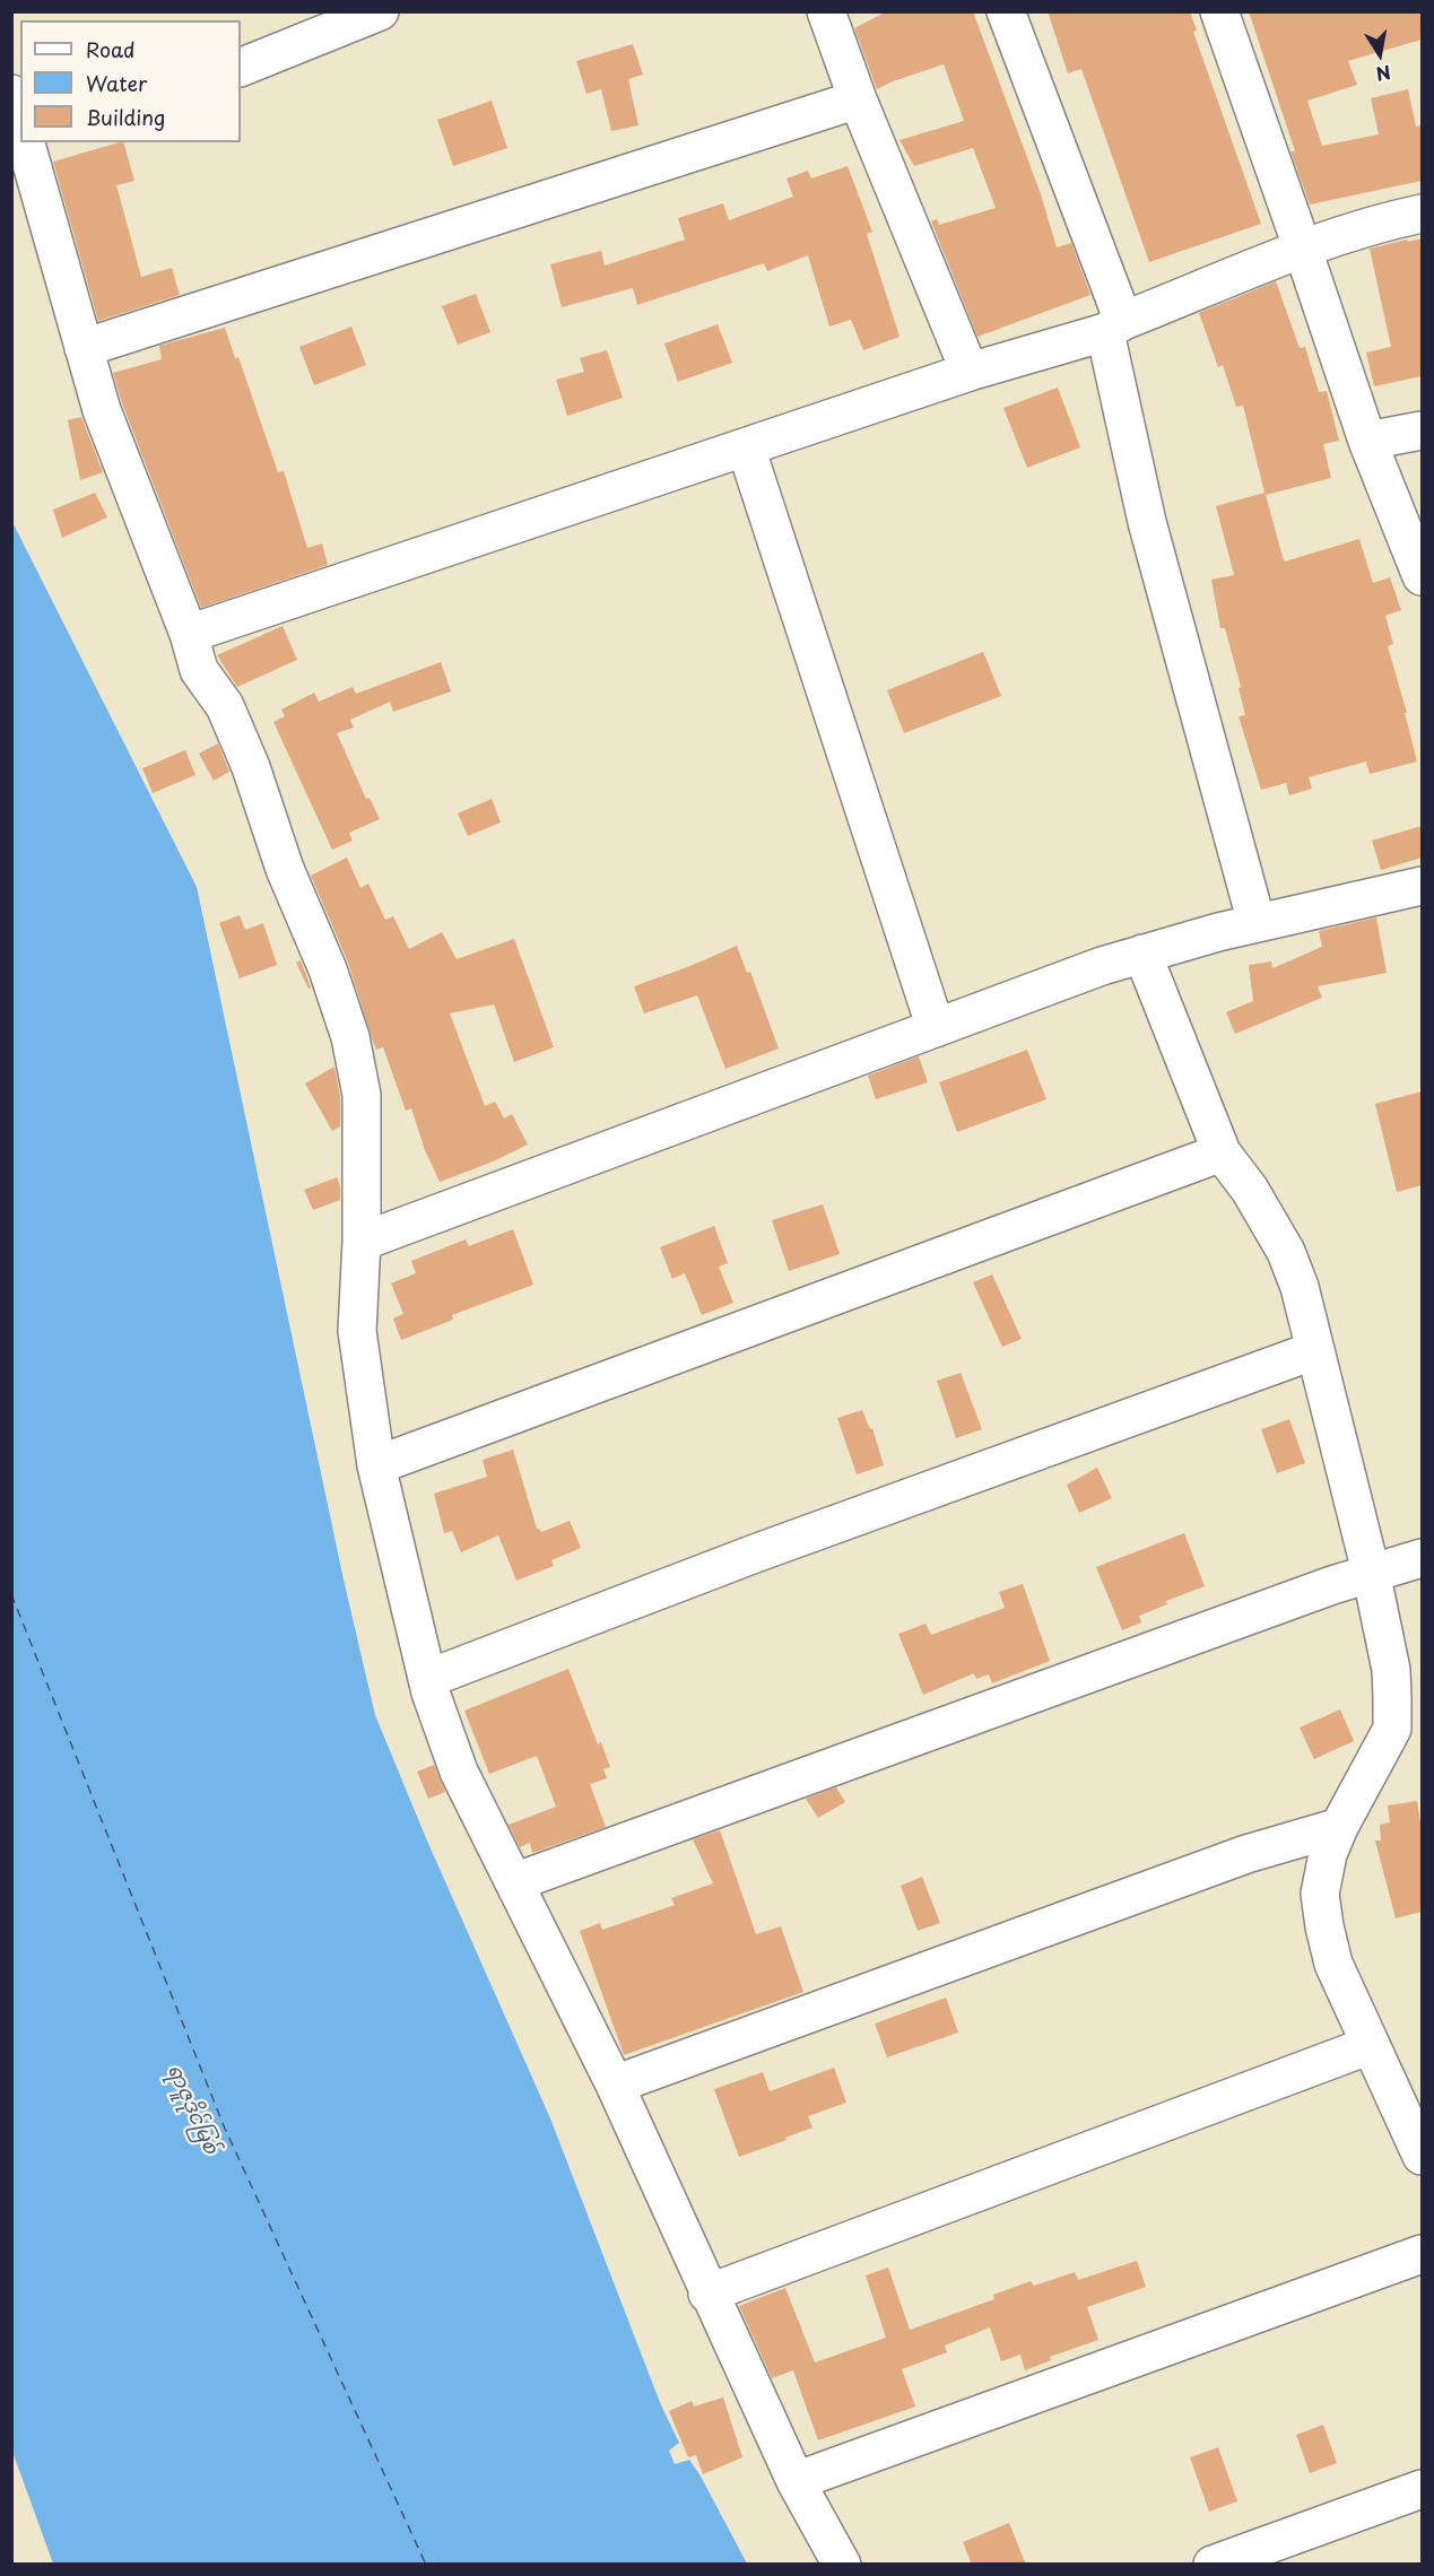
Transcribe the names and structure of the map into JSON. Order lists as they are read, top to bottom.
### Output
{
  "water": ["ရာဇူဒိုင်မြစ်"],
  "legend": ["Road", "Water", "Building"],
  "north": "bottom"
}
